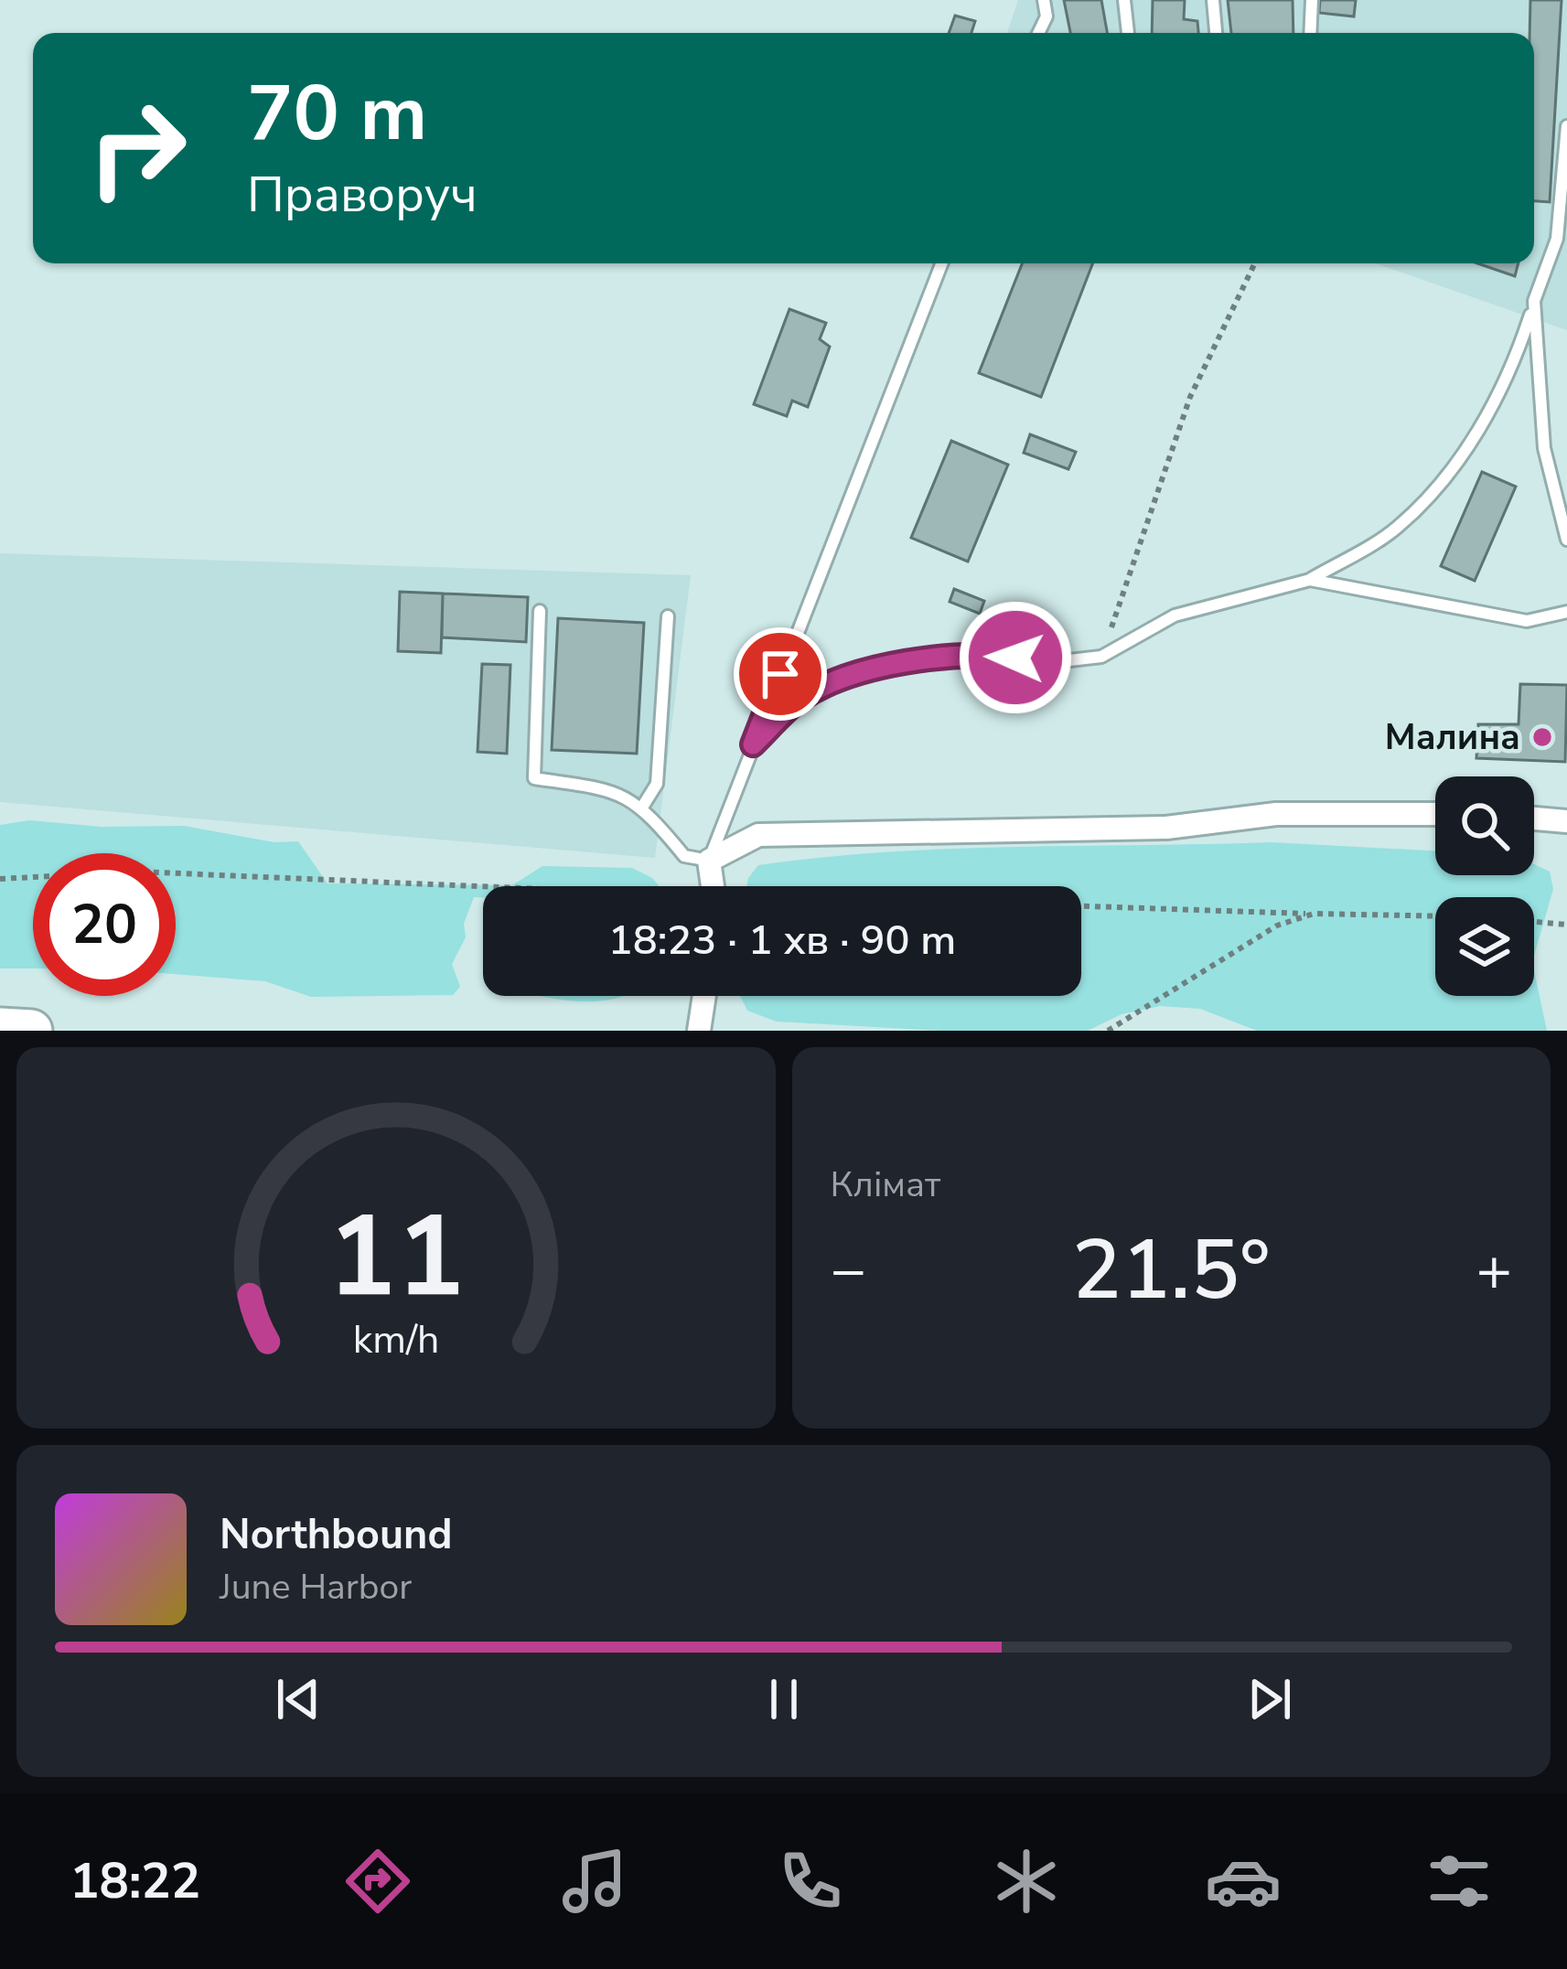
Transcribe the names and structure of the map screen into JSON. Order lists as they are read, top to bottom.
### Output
{
  "places": ["Малина"],
  "page": {
    "turn": ["70 m", "Праворуч"],
    "limit": "20",
    "trip": "18:23 · 1 хв · 90 m",
    "tile": "Клімат",
    "heat": ["−", "21.5°", "+"],
    "song": ["Northbound", "June Harbor"],
    "tabs": "18:22",
    "gauge": ["11", "km/h"]
  }
}
